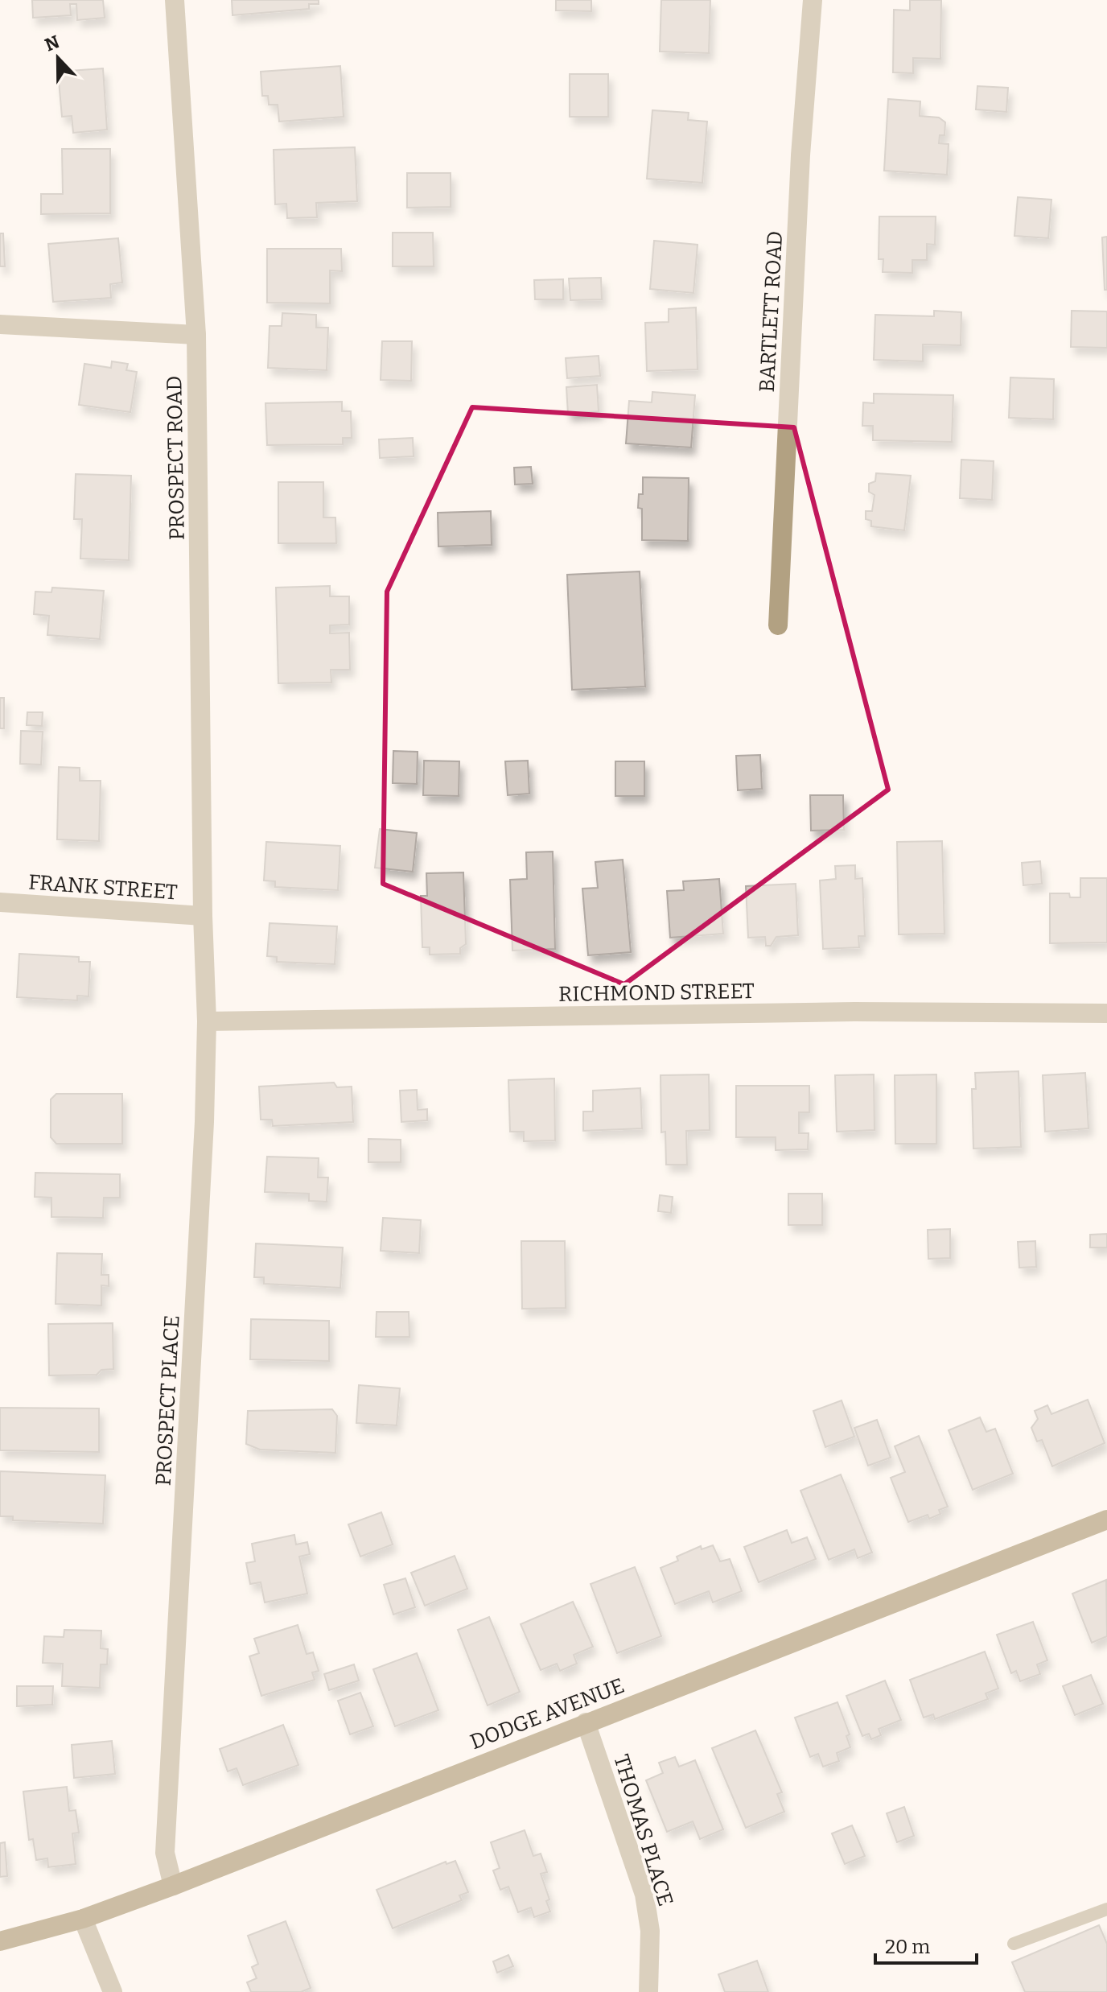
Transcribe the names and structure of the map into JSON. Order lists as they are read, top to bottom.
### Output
{
  "streets": {
    "main road": ["DODGE AVENUE"],
    "street": [
      "BARTLETT ROAD",
      "PROSPECT ROAD",
      "FRANK STREET",
      "RICHMOND STREET",
      "PROSPECT PLACE",
      "THOMAS PLACE"
    ]
  },
  "crossings": [
    ["PROSPECT ROAD", "FRANK STREET"],
    ["PROSPECT ROAD", "PROSPECT PLACE"],
    ["FRANK STREET", "PROSPECT PLACE"],
    ["RICHMOND STREET", "PROSPECT PLACE"],
    ["PROSPECT PLACE", "DODGE AVENUE"],
    ["DODGE AVENUE", "THOMAS PLACE"]
  ],
  "scale_bar": "20 m",
  "north": "top"
}
